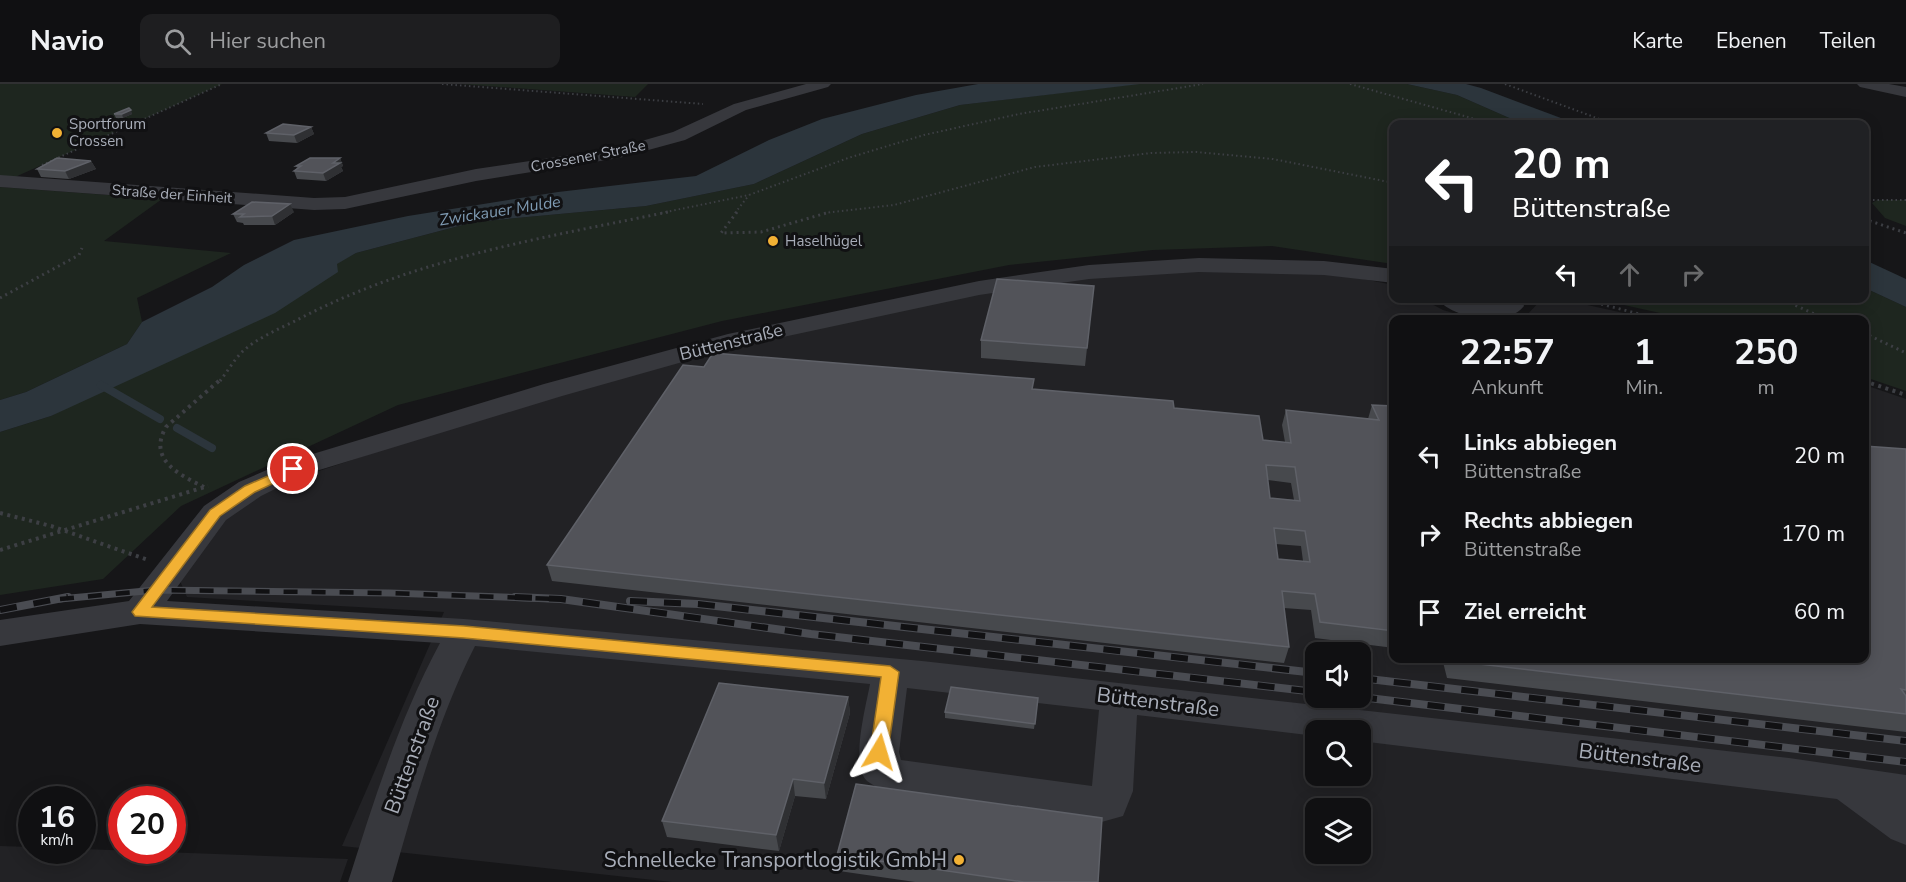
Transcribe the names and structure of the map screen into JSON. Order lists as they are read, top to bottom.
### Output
{
  "streets": {
    "street": ["Crossener Straße", "Straße der Einheit", "Büttenstraße"]
  },
  "crossings": [
    ["Crossener Straße", "Straße der Einheit"]
  ],
  "water": ["Zwickauer Mulde"],
  "places": ["Sportforum Crossen", "Haselhügel", "Schnellecke Transportlogistik GmbH"],
  "page": {
    "header": "Navio",
    "search": "Hier suchen",
    "nav": ["Karte", "Ebenen", "Teilen"],
    "turn": ["20 m", "Büttenstraße"],
    "eta": [
      "22:57",
      "Ankunft",
      "1",
      "Min.",
      "250",
      "m"
    ],
    "list": [
      {
        "name": "Links abbiegen",
        "note": "Büttenstraße",
        "value": "20 m"
      },
      {
        "name": "Rechts abbiegen",
        "note": "Büttenstraße",
        "value": "170 m"
      },
      {
        "name": "Ziel erreicht",
        "value": "60 m"
      }
    ],
    "speed": "16 km/h",
    "limit": "20"
  }
}
